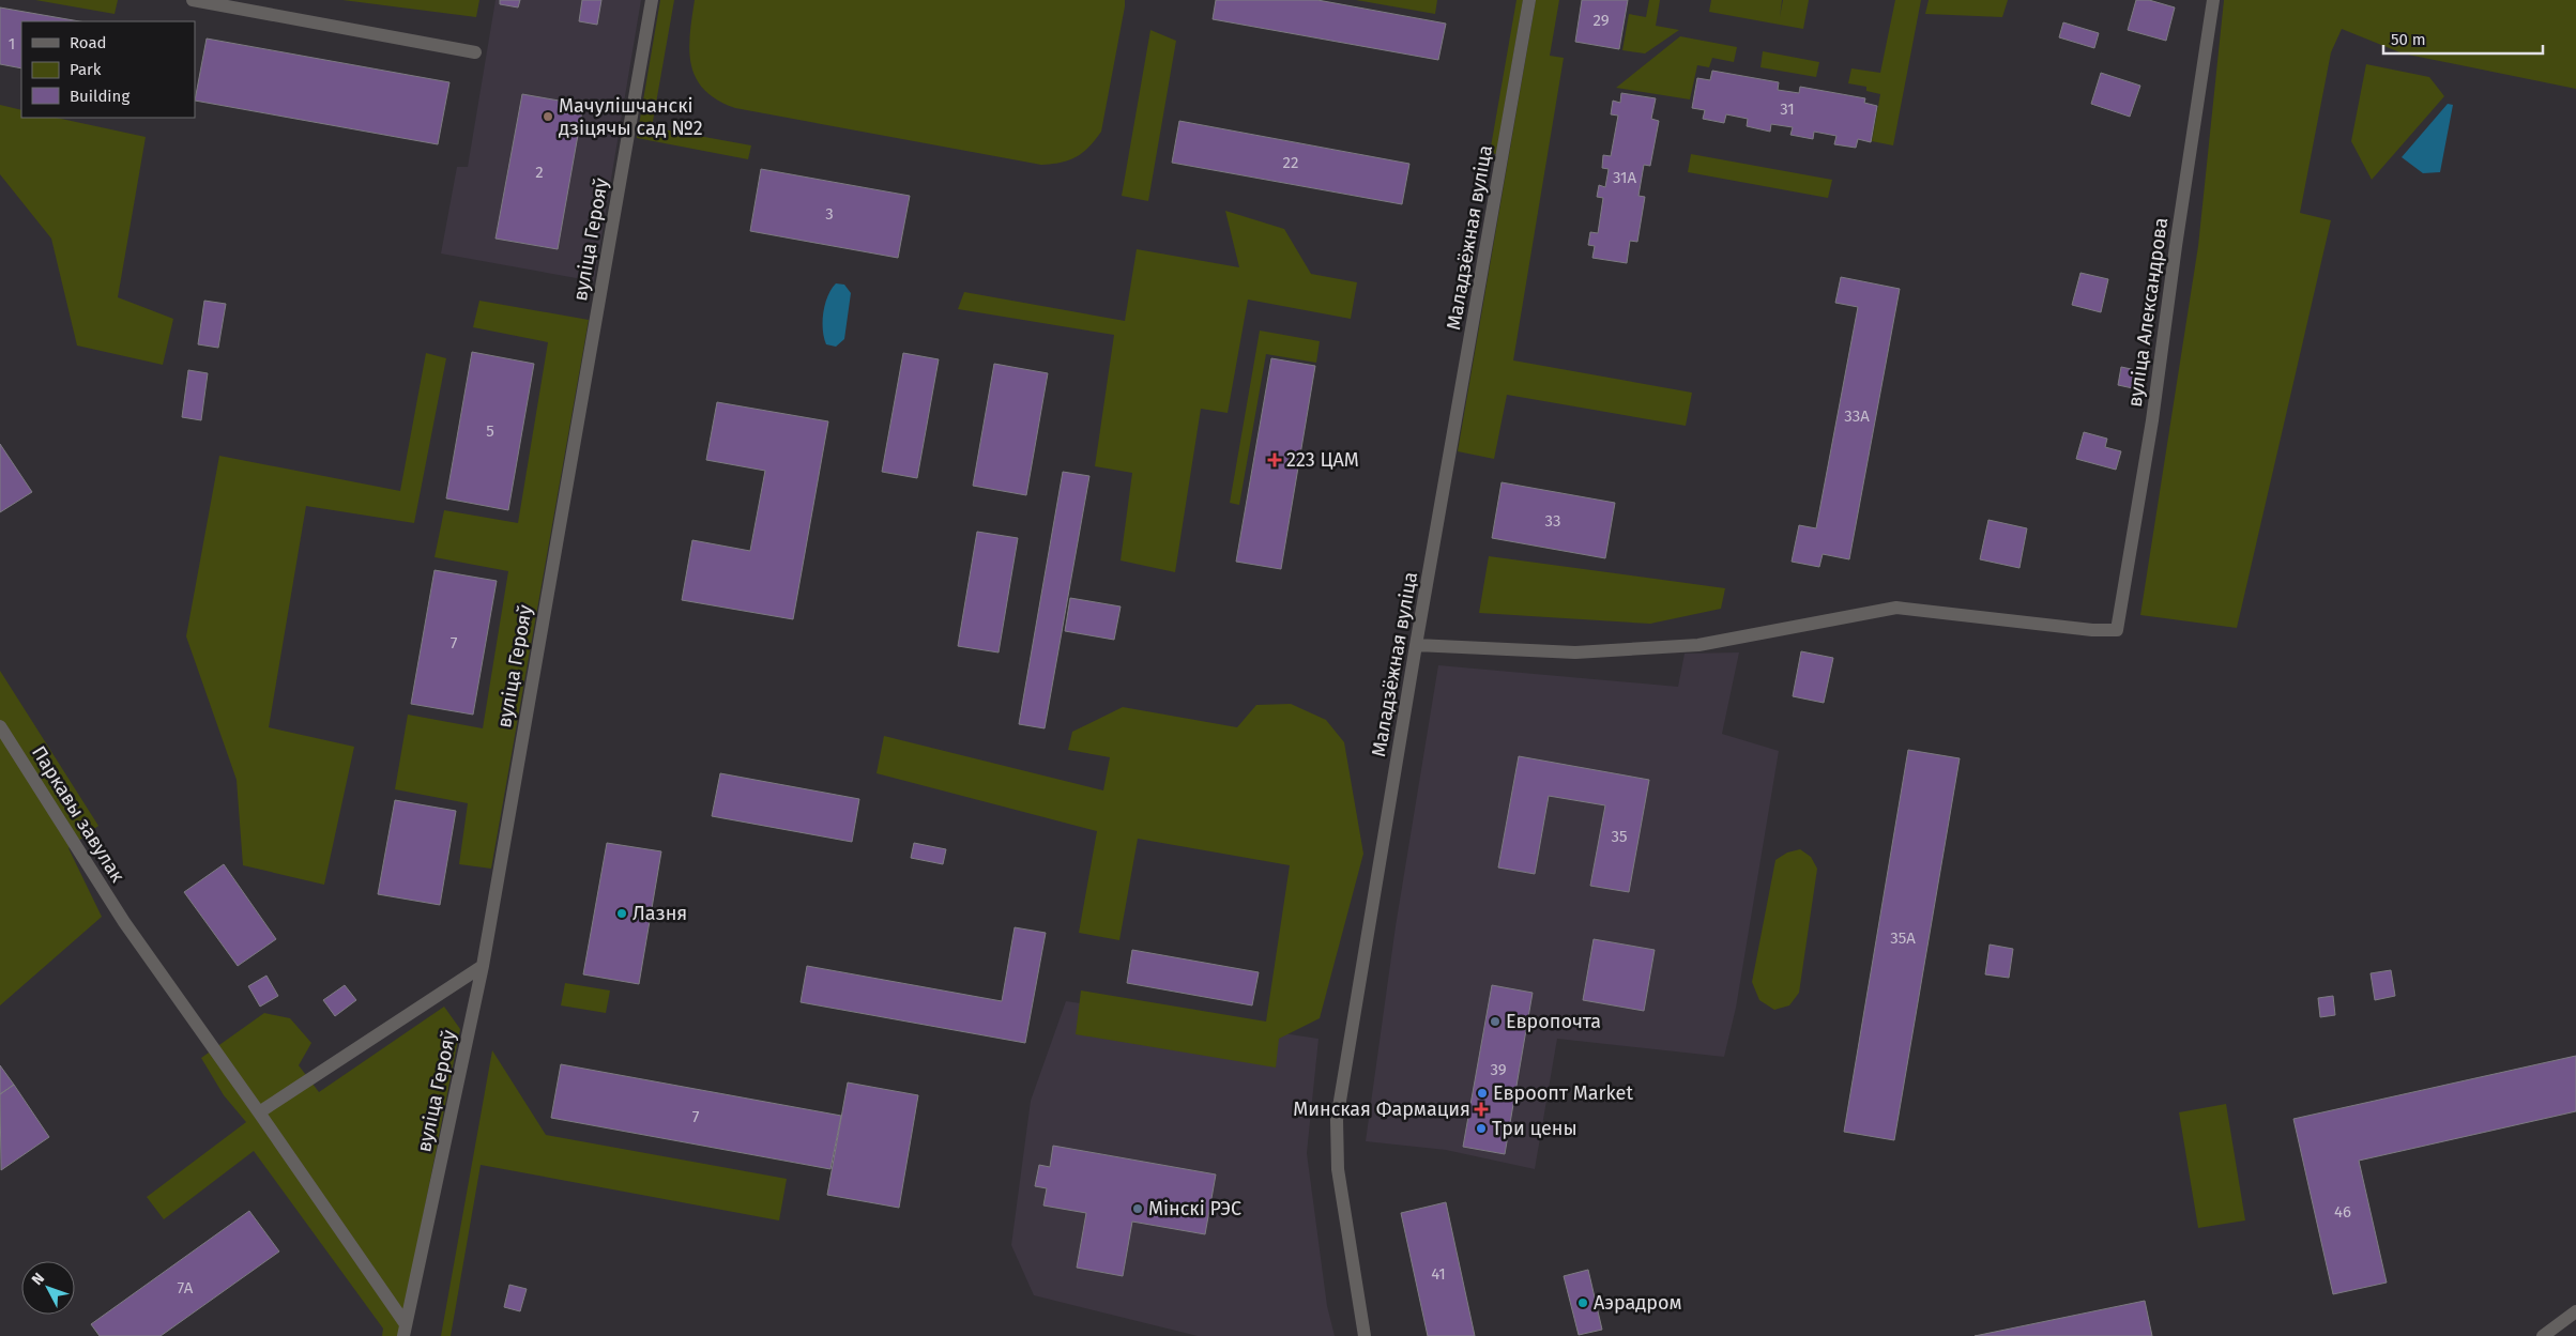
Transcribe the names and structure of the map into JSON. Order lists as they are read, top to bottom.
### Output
{
  "streets": {
    "street": [
      "Маладзёжная вуліца",
      "вуліца Герояў",
      "вуліца Александрова",
      "Паркавы завулак"
    ]
  },
  "crossings": [
    ["Маладзёжная вуліца", "вуліца Александрова"],
    ["вуліца Герояў", "Паркавы завулак"]
  ],
  "places": {
    "other": [
      "Мачулішчанскі дзіцячы сад №2",
      "Лазня",
      "Европочта",
      "Евроопт Market",
      "Три цены",
      "Мінскі РЭС",
      "Аэрадром"
    ],
    "health": ["223 ЦAM", "Минская Фармация"]
  },
  "house_numbers": [
    "29",
    "1",
    "31",
    "22",
    "2",
    "31А",
    "3",
    "33А",
    "5",
    "33",
    "7",
    "35",
    "35А",
    "39",
    "7",
    "46",
    "41",
    "7А"
  ],
  "legend": ["Road", "Park", "Building"],
  "scale_bar": "50 m",
  "north": "top left"
}
